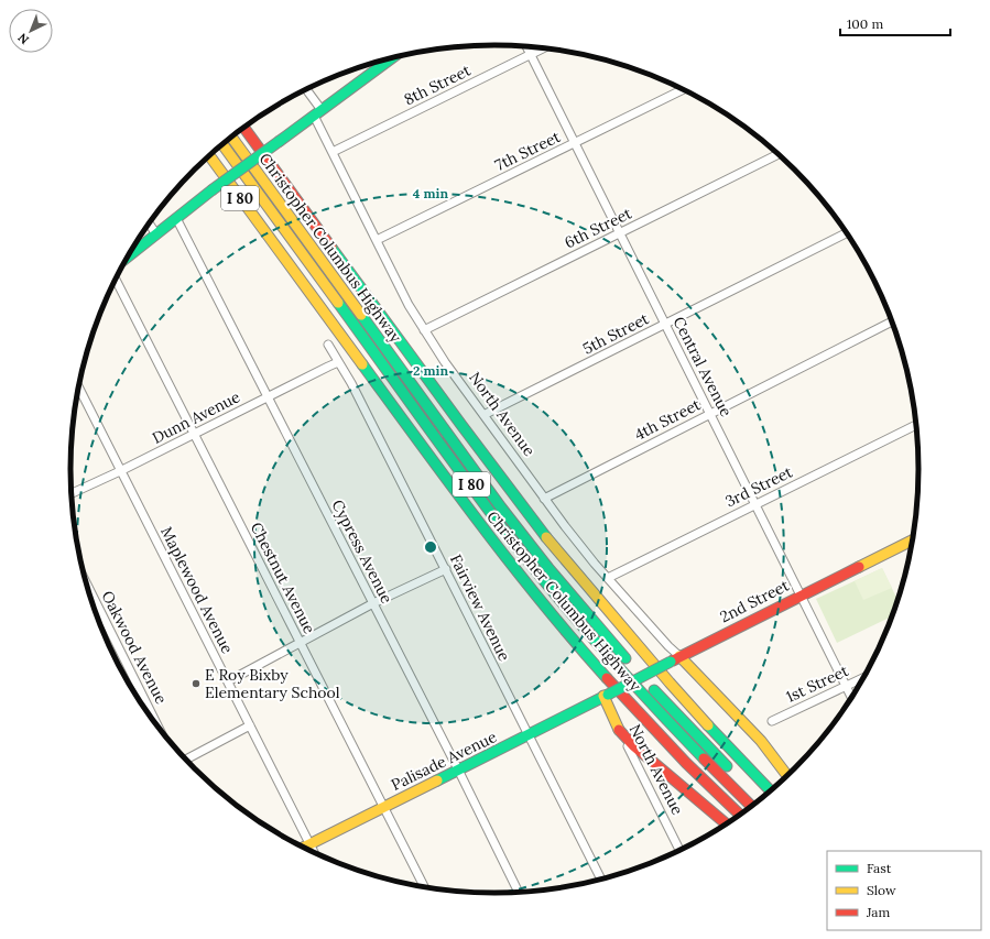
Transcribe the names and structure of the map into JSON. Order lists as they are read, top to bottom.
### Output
{
  "streets": {
    "main road": [
      "I 80",
      "Christopher Columbus Highway",
      "North Avenue",
      "2nd Street",
      "Palisade Avenue"
    ],
    "street": [
      "8th Street",
      "7th Street",
      "6th Street",
      "5th Street",
      "Central Avenue",
      "Dunn Avenue",
      "4th Street",
      "3rd Street",
      "Cypress Avenue",
      "Chestnut Avenue",
      "Maplewood Avenue",
      "Fairview Avenue",
      "Oakwood Avenue",
      "1st Street"
    ]
  },
  "crossings": [
    ["8th Street", "Central Avenue"],
    ["8th Street", "North Avenue"],
    ["7th Street", "Central Avenue"],
    ["7th Street", "North Avenue"],
    ["6th Street", "Central Avenue"],
    ["6th Street", "North Avenue"],
    ["5th Street", "Central Avenue"],
    ["5th Street", "North Avenue"],
    ["Central Avenue", "4th Street"],
    ["Central Avenue", "3rd Street"],
    ["Central Avenue", "2nd Street"],
    ["Central Avenue", "1st Street"],
    ["North Avenue", "4th Street"],
    ["North Avenue", "3rd Street"],
    ["North Avenue", "2nd Street"],
    ["North Avenue", "Palisade Avenue"],
    ["Dunn Avenue", "Cypress Avenue"],
    ["Dunn Avenue", "Chestnut Avenue"],
    ["Dunn Avenue", "Maplewood Avenue"],
    ["Dunn Avenue", "Fairview Avenue"],
    ["Cypress Avenue", "Palisade Avenue"],
    ["Chestnut Avenue", "Palisade Avenue"],
    ["Maplewood Avenue", "Palisade Avenue"],
    ["2nd Street", "Palisade Avenue"],
    ["Fairview Avenue", "Palisade Avenue"]
  ],
  "places": ["E Roy Bixby Elementary School"],
  "legend": ["Fast", "Slow", "Jam"],
  "scale_bar": "100 m",
  "north": "bottom left",
  "rings": ["4 min", "2 min"]
}
